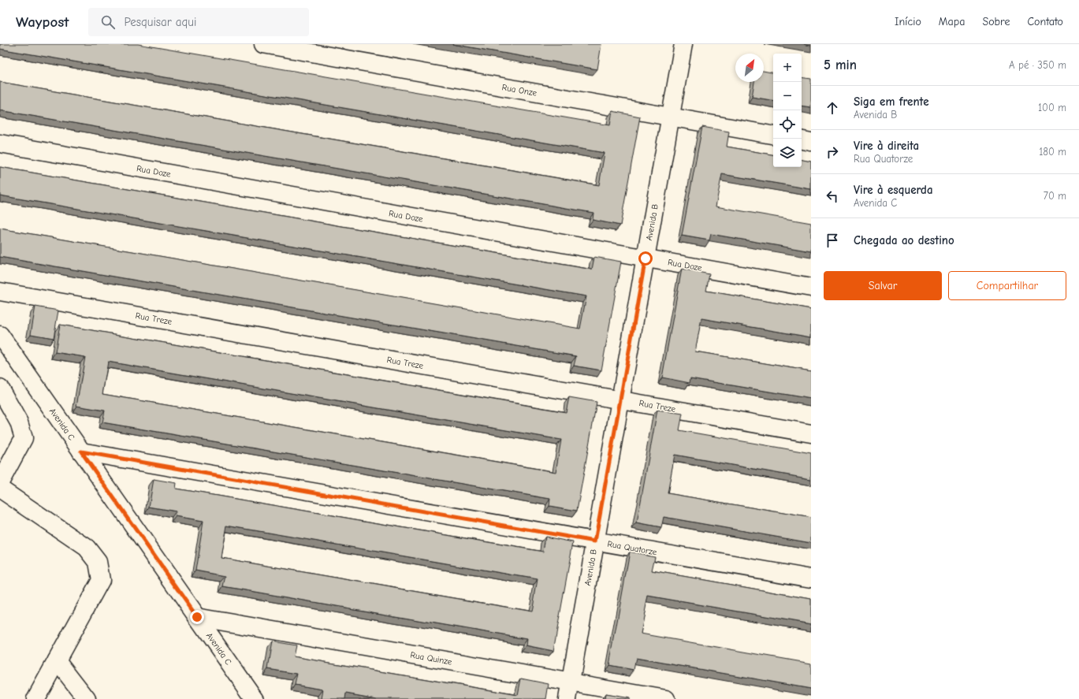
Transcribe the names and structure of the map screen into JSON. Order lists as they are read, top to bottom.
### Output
{
  "streets": {
    "street": [
      "Rua Onze",
      "Rua Doze",
      "Avenida B",
      "Rua Treze",
      "Avenida C",
      "Rua Quatorze",
      "Rua Quinze"
    ]
  },
  "crossings": [
    ["Rua Onze", "Avenida B"],
    ["Rua Doze", "Avenida B"],
    ["Avenida B", "Rua Treze"],
    ["Avenida B", "Rua Quatorze"],
    ["Avenida B", "Rua Quinze"],
    ["Avenida C", "Rua Quatorze"],
    ["Avenida C", "Rua Quinze"]
  ],
  "north": "top right",
  "page": {
    "header": "Waypost",
    "search": "Pesquisar aqui",
    "nav": [
      "Início",
      "Mapa",
      "Sobre",
      "Contato"
    ],
    "heading": ["5 min", "A pé · 350 m"],
    "map_buttons": ["+", "−"],
    "list": [
      ["Siga em frente", "Avenida B", "100 m"],
      ["Vire à direita", "Rua Quatorze", "180 m"],
      ["Vire à esquerda", "Avenida C", "70 m"],
      "Chegada ao destino"
    ],
    "buttons": ["Salvar", "Compartilhar"]
  }
}
